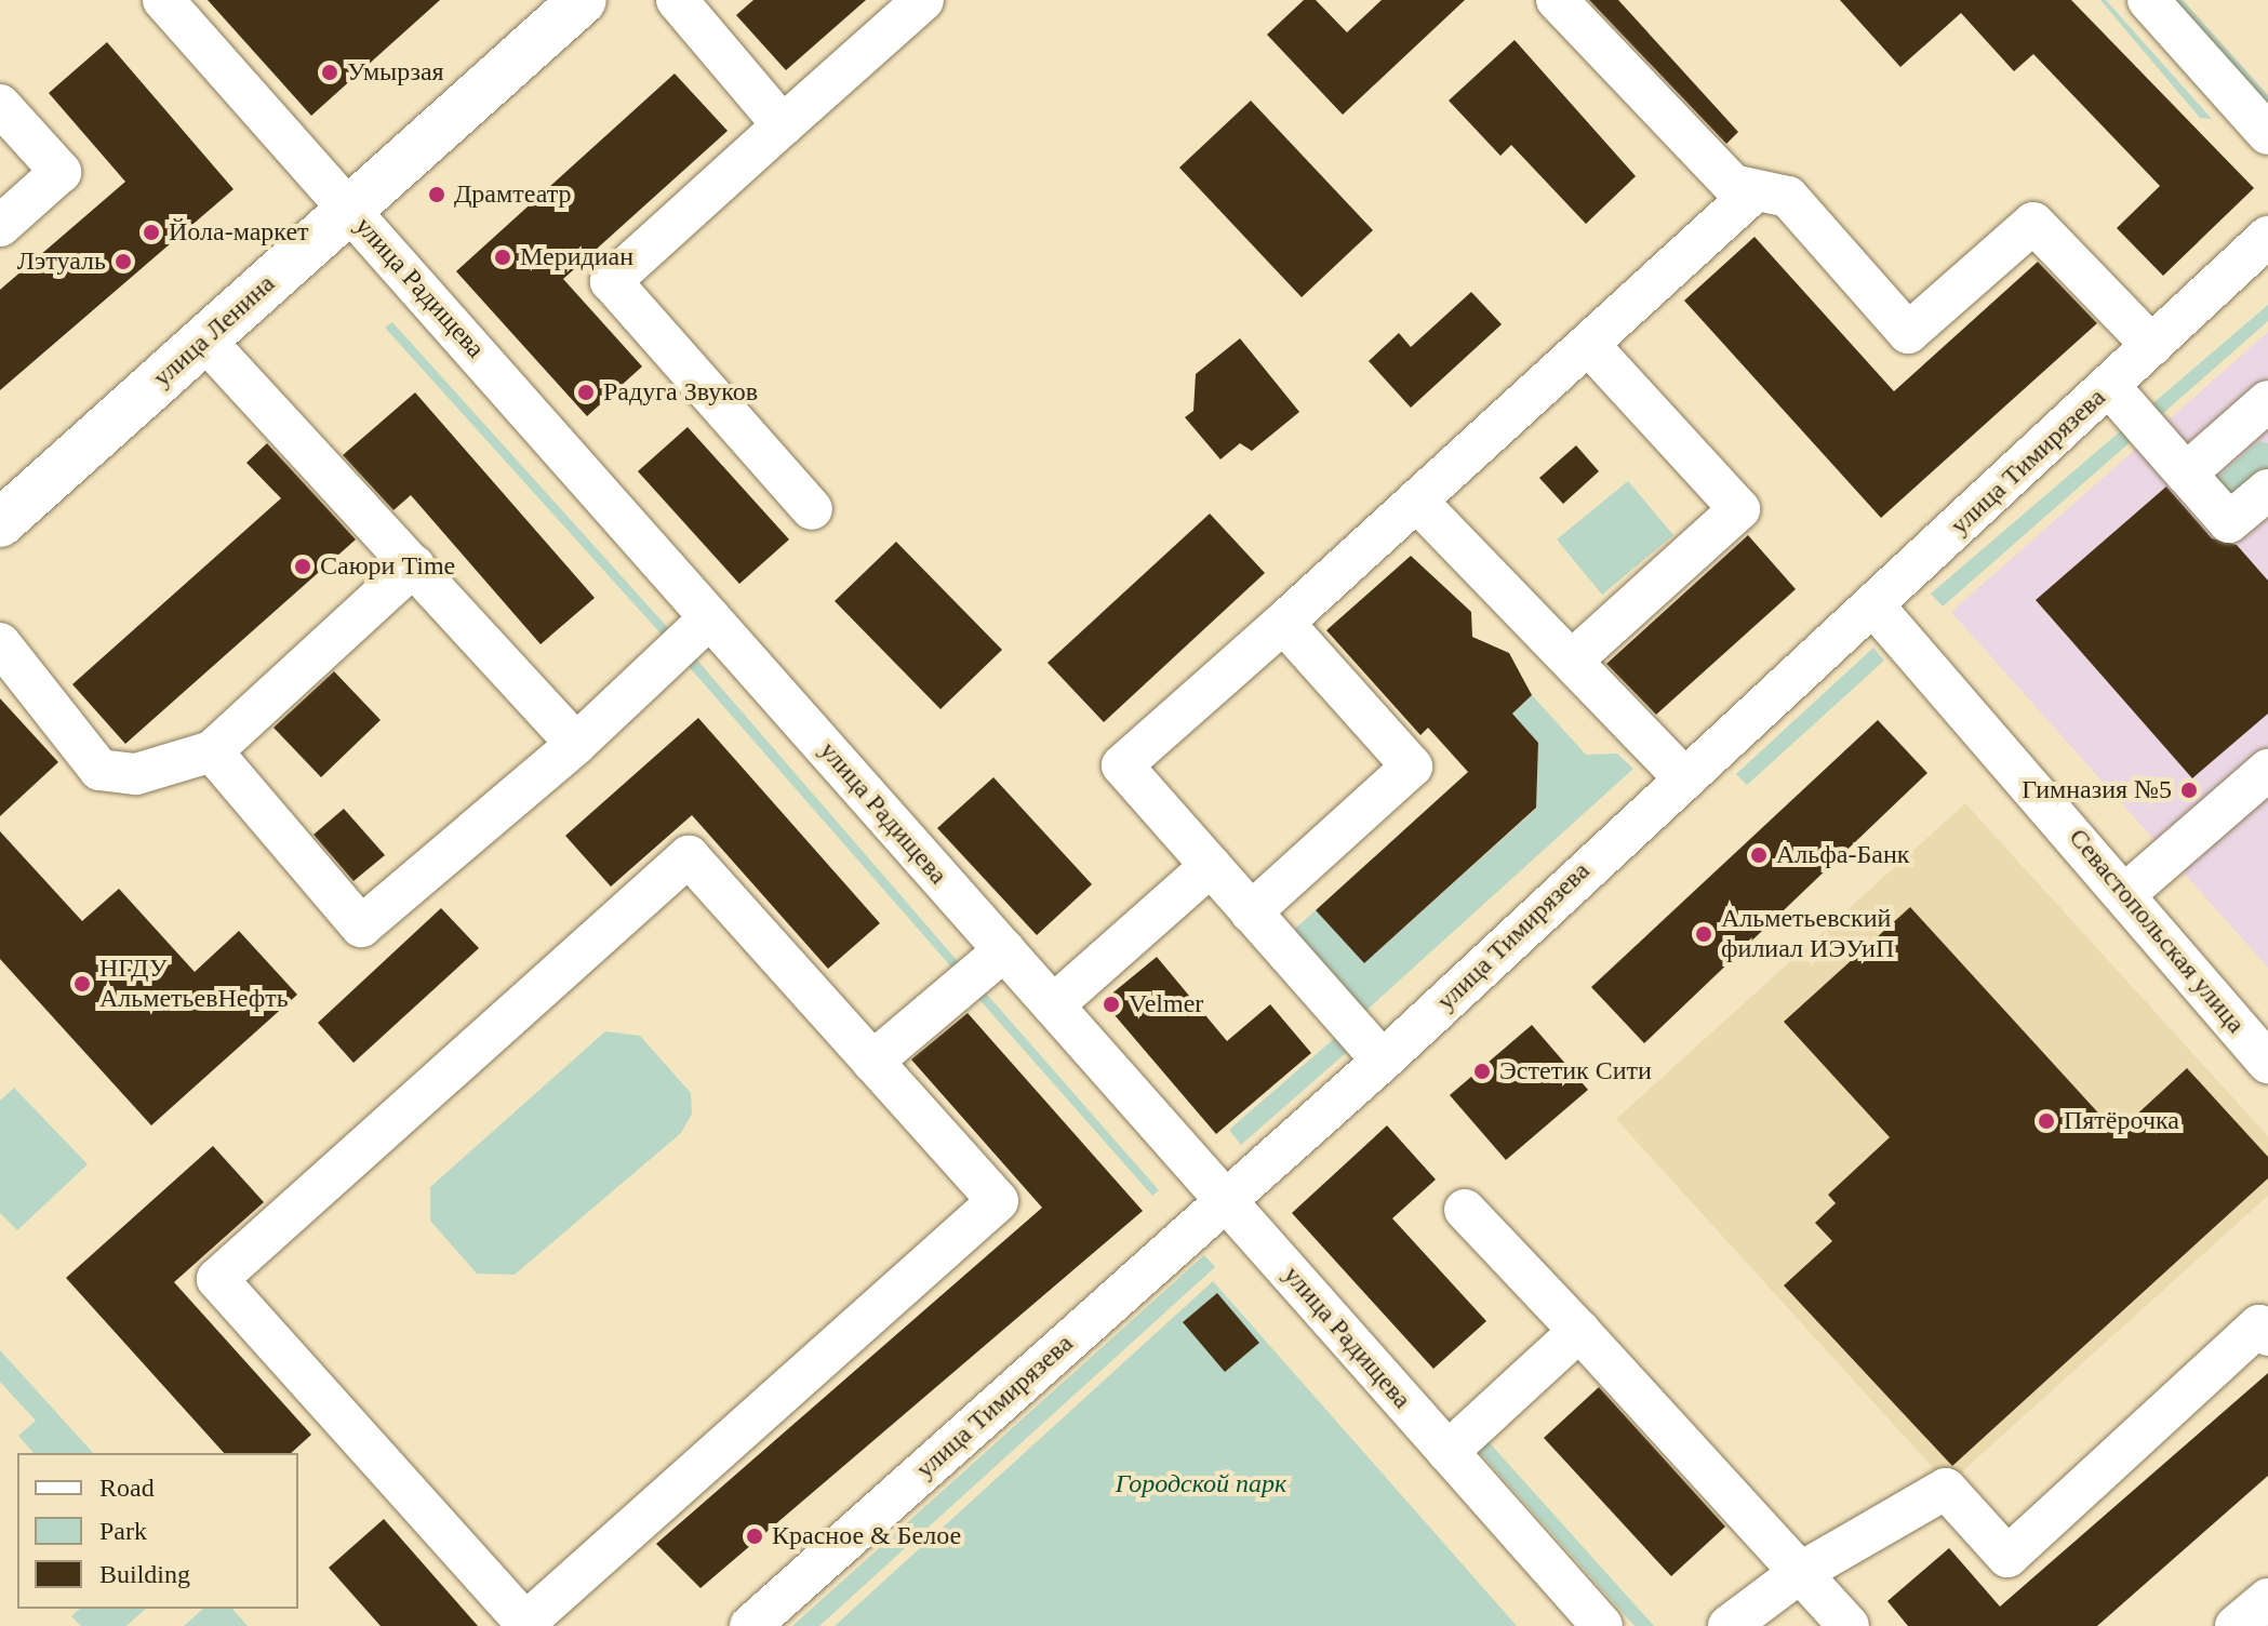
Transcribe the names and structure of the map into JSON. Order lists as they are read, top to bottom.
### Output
{
  "streets": {
    "main road": ["улица Ленина"],
    "street": ["улица Радищева", "улица Тимирязева", "Севастопольская улица"]
  },
  "crossings": [
    ["улица Радищева", "улица Ленина"],
    ["улица Радищева", "улица Тимирязева"],
    ["улица Тимирязева", "Севастопольская улица"]
  ],
  "parks": ["Городской парк"],
  "places": [
    "Умырзая",
    "Драмтеатр",
    "Йола-маркет",
    "Меридиан",
    "Лэтуаль",
    "Радуга Звуков",
    "Саюри Time",
    "Гимназия №5",
    "Альфа-Банк",
    "Альметьевский филиал ИЭУиП",
    "НГДУ АльметьевНефть",
    "Velmer",
    "Эстетик Сити",
    "Пятёрочка",
    "Красное & Белое"
  ],
  "legend": ["Road", "Park", "Building"]
}
